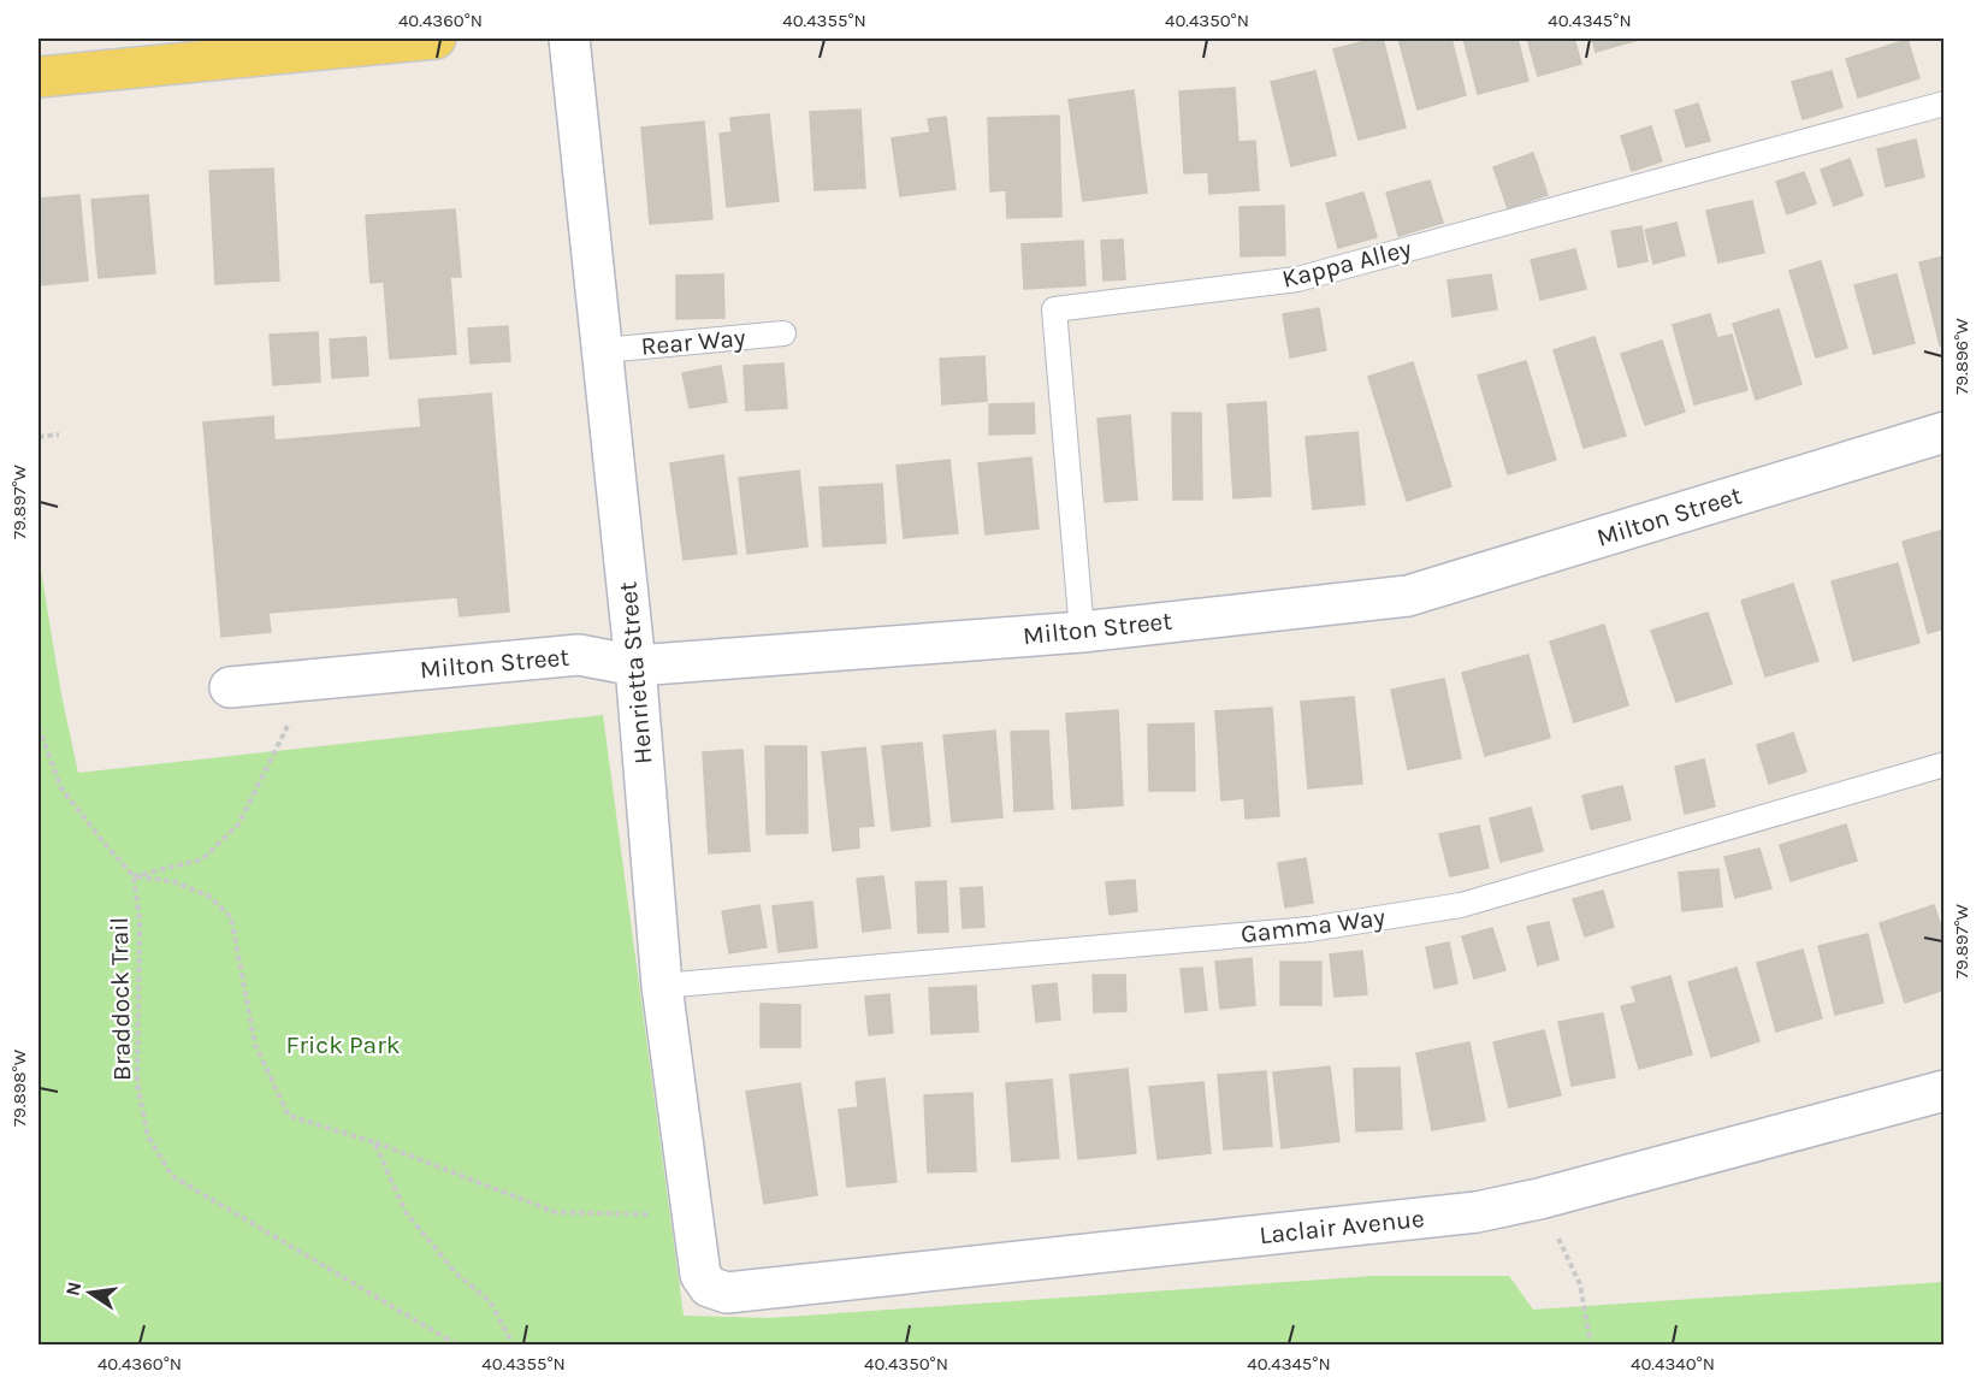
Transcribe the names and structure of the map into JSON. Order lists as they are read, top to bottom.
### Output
{
  "streets": {
    "street": ["Milton Street", "Henrietta Street", "Laclair Avenue"],
    "lane": ["Kappa Alley", "Rear Way", "Gamma Way"],
    "path": ["Braddock Trail"]
  },
  "crossings": [
    ["Kappa Alley", "Milton Street"],
    ["Rear Way", "Henrietta Street"],
    ["Milton Street", "Henrietta Street"],
    ["Henrietta Street", "Gamma Way"],
    ["Henrietta Street", "Laclair Avenue"]
  ],
  "parks": ["Frick Park"],
  "north": "left",
  "coordinates": [
    "40.4360°N",
    "40.4355°N",
    "40.4350°N",
    "40.4345°N",
    "79.896°W",
    "79.897°W",
    "79.898°W",
    "40.4340°N"
  ]
}
